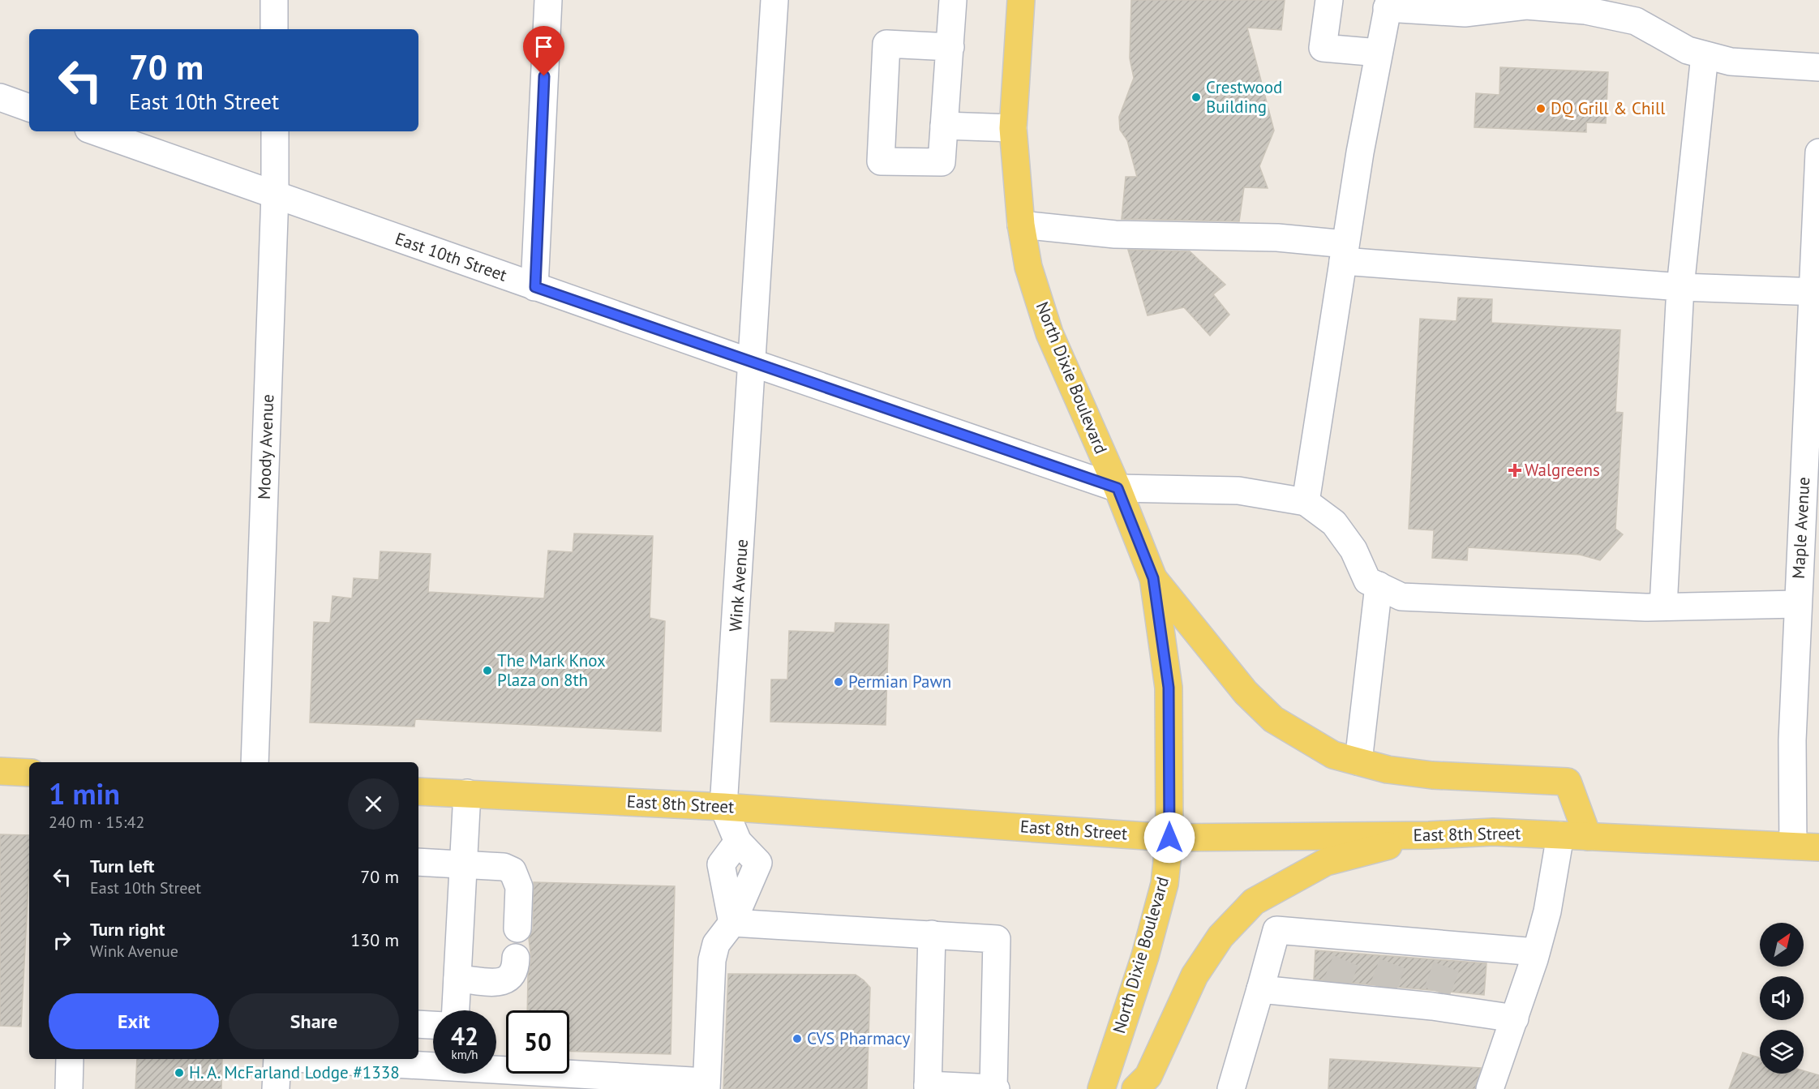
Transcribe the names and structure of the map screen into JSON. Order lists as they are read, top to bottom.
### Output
{
  "streets": {
    "main road": ["North Dixie Boulevard", "East 8th Street"],
    "street": [
      "East 10th Street",
      "Moody Avenue",
      "Maple Avenue",
      "Wink Avenue"
    ]
  },
  "crossings": [
    ["East 10th Street", "North Dixie Boulevard"],
    ["East 10th Street", "Moody Avenue"],
    ["East 10th Street", "Wink Avenue"],
    ["North Dixie Boulevard", "East 8th Street"],
    ["Maple Avenue", "East 8th Street"],
    ["Wink Avenue", "East 8th Street"]
  ],
  "places": {
    "other": [
      "Crestwood Building",
      "DQ Grill & Chill",
      "The Mark Knox Plaza on 8th",
      "Permian Pawn",
      "CVS Pharmacy",
      "H. A. McFarland Lodge #1338"
    ],
    "health": ["Walgreens"]
  },
  "north": "top right",
  "page": {
    "turn": ["70 m", "East 10th Street"],
    "heading": ["1 min", "240 m · 15:42"],
    "list": [
      {
        "name": "Turn left",
        "note": "East 10th Street",
        "value": "70 m"
      },
      {
        "name": "Turn right",
        "note": "Wink Avenue",
        "value": "130 m"
      }
    ],
    "buttons": ["Exit", "Share"],
    "speed": "42 km/h",
    "limit": "50"
  }
}
